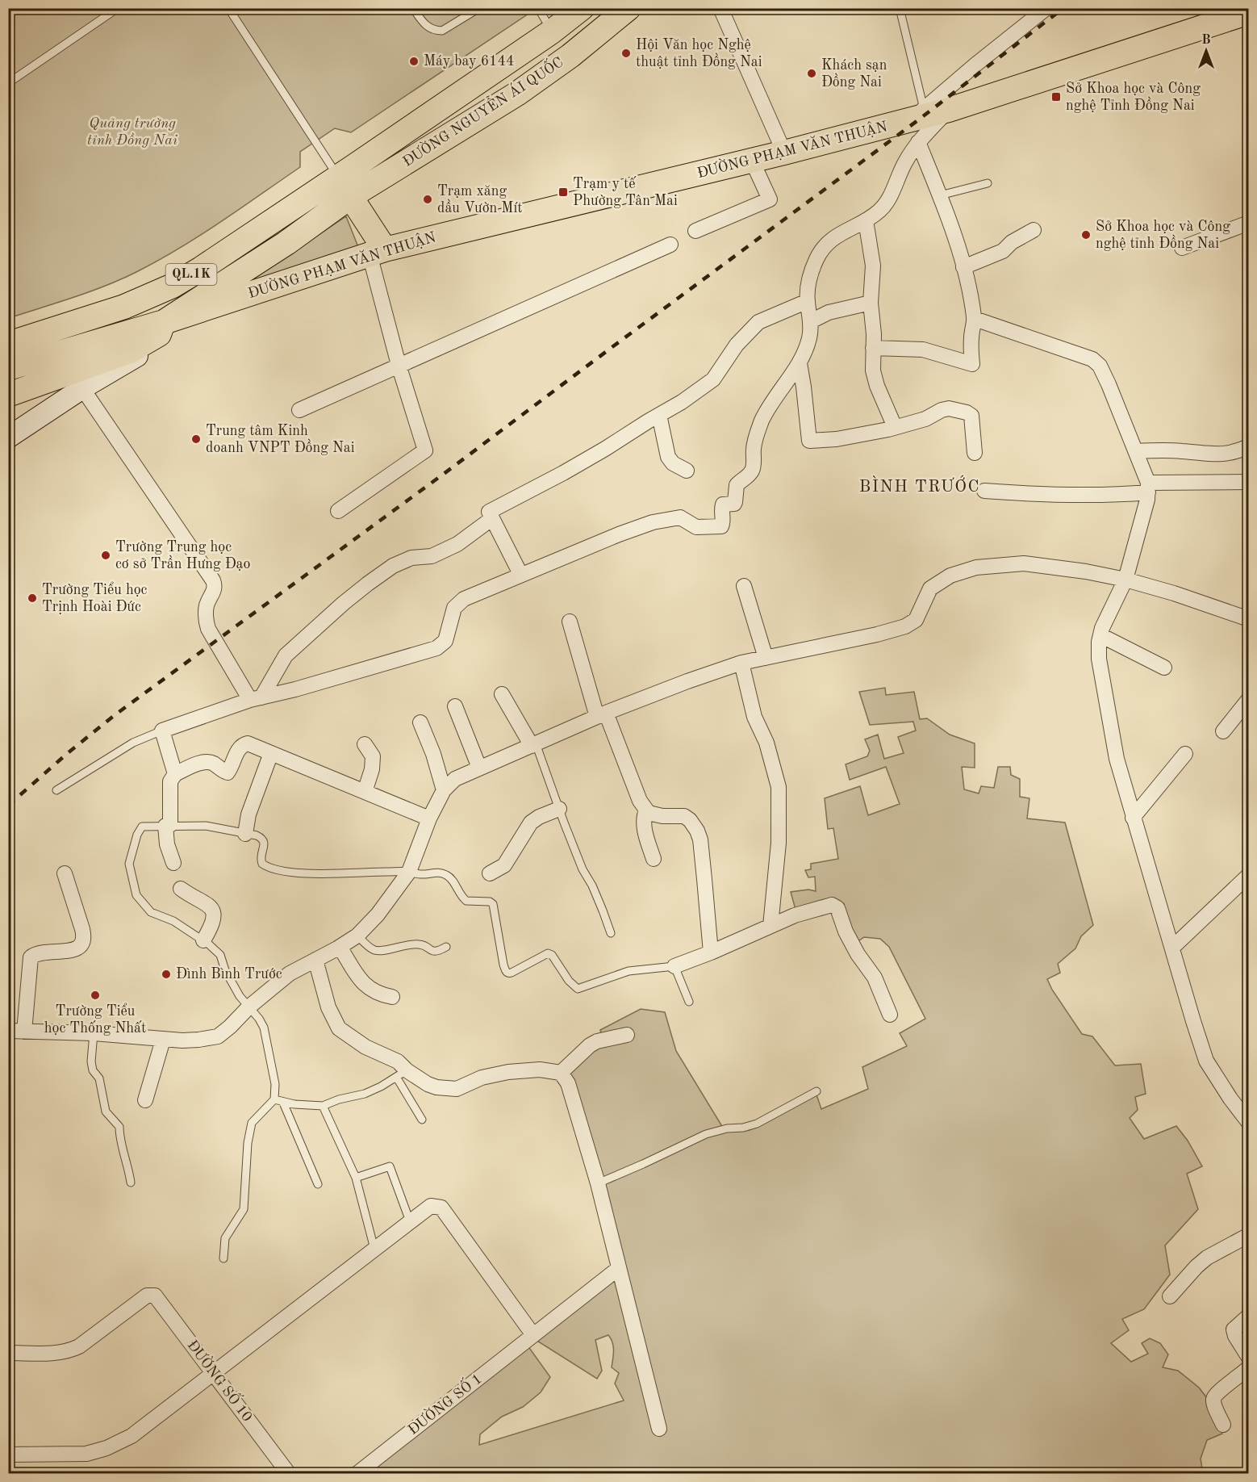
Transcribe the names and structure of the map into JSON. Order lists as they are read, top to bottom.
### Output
{
  "streets": {
    "main road": ["ĐƯỜNG NGUYỄN ÁI QUỐC", "ĐƯỜNG PHẠM VĂN THUẬN", "QL.1K"],
    "street": ["ĐƯỜNG SỐ 10", "ĐƯỜNG SỐ 1"]
  },
  "crossings": [
    ["ĐƯỜNG NGUYỄN ÁI QUỐC", "ĐƯỜNG PHẠM VĂN THUẬN"]
  ],
  "districts": ["BÌNH TRƯỚC"],
  "parks": ["Quảng trường tỉnh Đồng Nai"],
  "places": {
    "other": [
      "Hội Văn học Nghệ thuật tỉnh Đồng Nai",
      "Máy bay 6144",
      "Khách sạn Đồng Nai",
      "Trạm xăng dầu Vườn Mít",
      "Sở Khoa học và Công nghệ tỉnh Đồng Nai",
      "Trung tâm Kinh doanh VNPT Đồng Nai",
      "Trường Trung học cơ sở Trần Hưng Đạo",
      "Trường Tiểu học Trịnh Hoài Đức",
      "Đình Bình Trước",
      "Trường Tiểu học Thống Nhất"
    ],
    "transit": ["Sở Khoa học và Công nghệ Tỉnh Đồng Nai", "Trạm y tế Phường Tân Mai"]
  },
  "north": "top"
}
